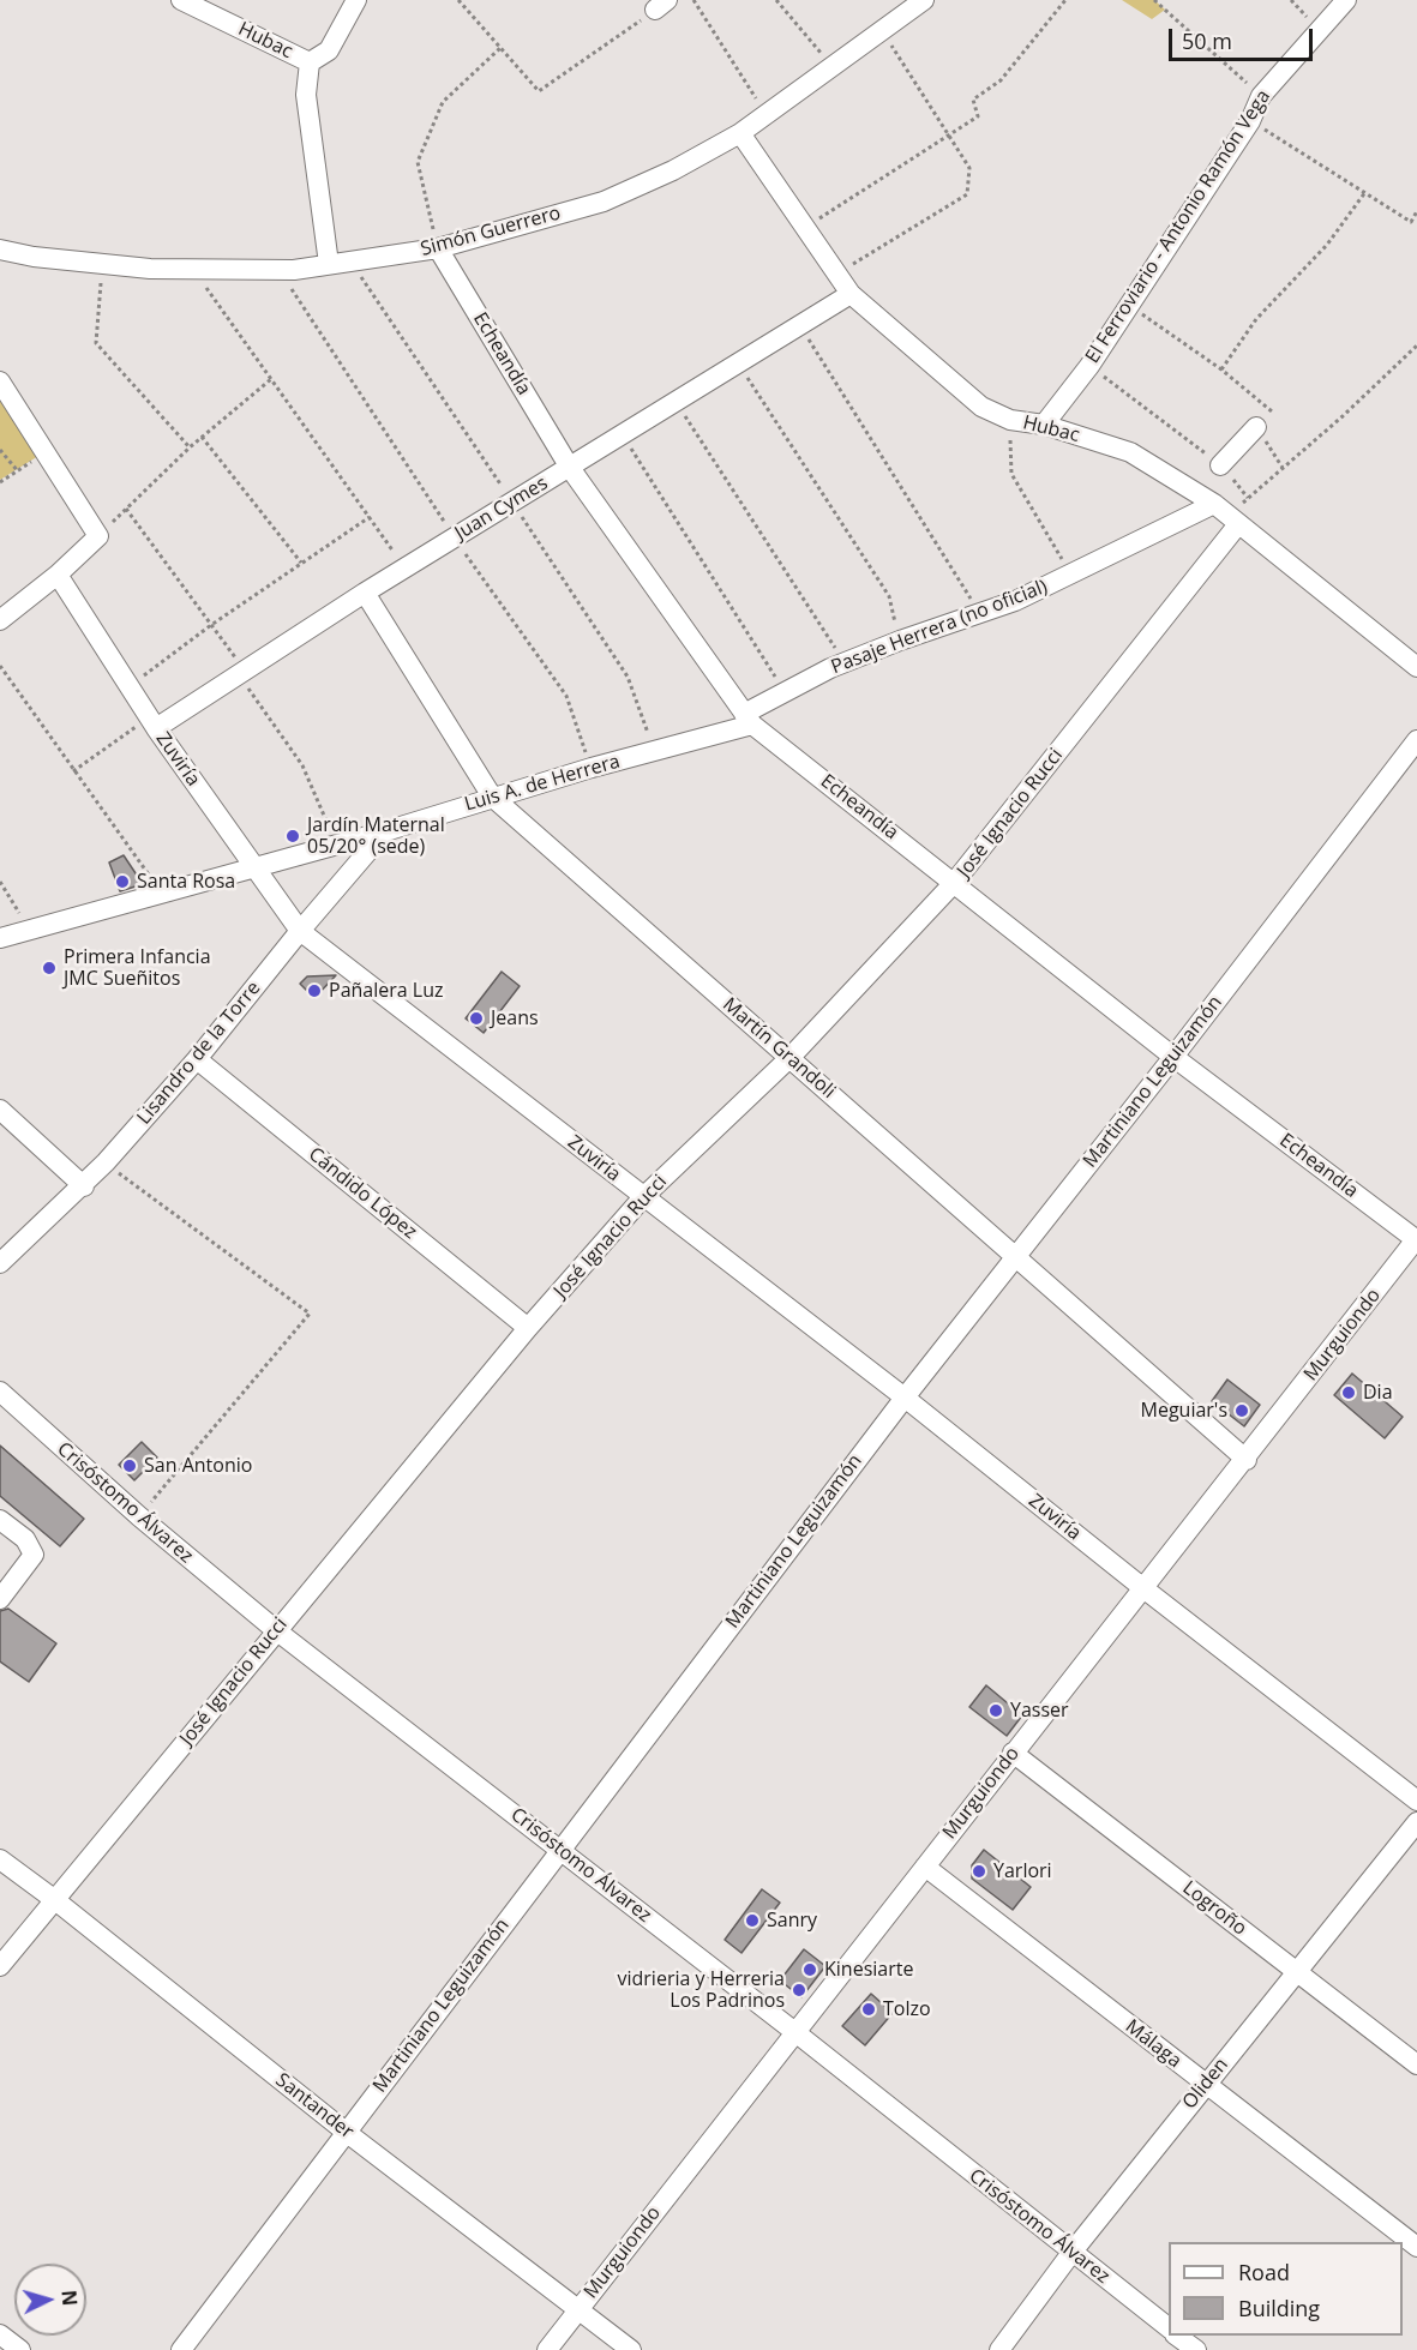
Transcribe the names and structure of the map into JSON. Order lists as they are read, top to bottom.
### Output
{
  "streets": {
    "street": [
      "Hubac",
      "El Ferroviario - Antonio Ramón Vega",
      "Simón Guerrero",
      "Echeandía",
      "Juan Cymes",
      "Pasaje Herrera (no oficial)",
      "Zuviría",
      "Luis A. de Herrera",
      "José Ignacio Rucci",
      "Martín Grandoli",
      "Lisandro de la Torre",
      "Martiniano Leguizamón",
      "Cándido López",
      "Murguiondo",
      "Crisóstomo Álvarez",
      "Logroño",
      "Málaga",
      "Oliden",
      "Santander"
    ]
  },
  "crossings": [
    ["Hubac", "El Ferroviario - Antonio Ramón Vega"],
    ["Hubac", "Simón Guerrero"],
    ["Hubac", "Juan Cymes"],
    ["Hubac", "Pasaje Herrera (no oficial)"],
    ["Hubac", "José Ignacio Rucci"],
    ["Simón Guerrero", "Echeandía"],
    ["Echeandía", "Juan Cymes"],
    ["Echeandía", "Pasaje Herrera (no oficial)"],
    ["Echeandía", "Luis A. de Herrera"],
    ["Echeandía", "José Ignacio Rucci"],
    ["Echeandía", "Martiniano Leguizamón"],
    ["Echeandía", "Murguiondo"],
    ["Juan Cymes", "Zuviría"],
    ["Juan Cymes", "Martín Grandoli"],
    ["Pasaje Herrera (no oficial)", "Luis A. de Herrera"],
    ["Pasaje Herrera (no oficial)", "José Ignacio Rucci"],
    ["Zuviría", "Luis A. de Herrera"],
    ["Zuviría", "José Ignacio Rucci"],
    ["Zuviría", "Lisandro de la Torre"],
    ["Zuviría", "Martiniano Leguizamón"],
    ["Zuviría", "Murguiondo"],
    ["Luis A. de Herrera", "Martín Grandoli"],
    ["Luis A. de Herrera", "Lisandro de la Torre"],
    ["José Ignacio Rucci", "Martín Grandoli"],
    ["José Ignacio Rucci", "Cándido López"],
    ["José Ignacio Rucci", "Crisóstomo Álvarez"],
    ["José Ignacio Rucci", "Santander"],
    ["Martín Grandoli", "Martiniano Leguizamón"],
    ["Martín Grandoli", "Murguiondo"],
    ["Lisandro de la Torre", "Cándido López"],
    ["Martiniano Leguizamón", "Crisóstomo Álvarez"],
    ["Martiniano Leguizamón", "Santander"],
    ["Murguiondo", "Crisóstomo Álvarez"],
    ["Murguiondo", "Logroño"],
    ["Murguiondo", "Málaga"],
    ["Murguiondo", "Santander"],
    ["Crisóstomo Álvarez", "Oliden"],
    ["Logroño", "Oliden"],
    ["Málaga", "Oliden"]
  ],
  "places": [
    "Jardín Maternal 05/20° (sede)",
    "Santa Rosa",
    "Primera Infancia JMC Sueñitos",
    "Pañalera Luz",
    "Jeans",
    "Dia",
    "Meguiar's",
    "San Antonio",
    "Yasser",
    "Yarlori",
    "Sanry",
    "Kinesiarte",
    "vidrieria y Herreria Los Padrinos",
    "Tolzo"
  ],
  "legend": ["Road", "Building"],
  "scale_bar": "50 m",
  "north": "right"
}
